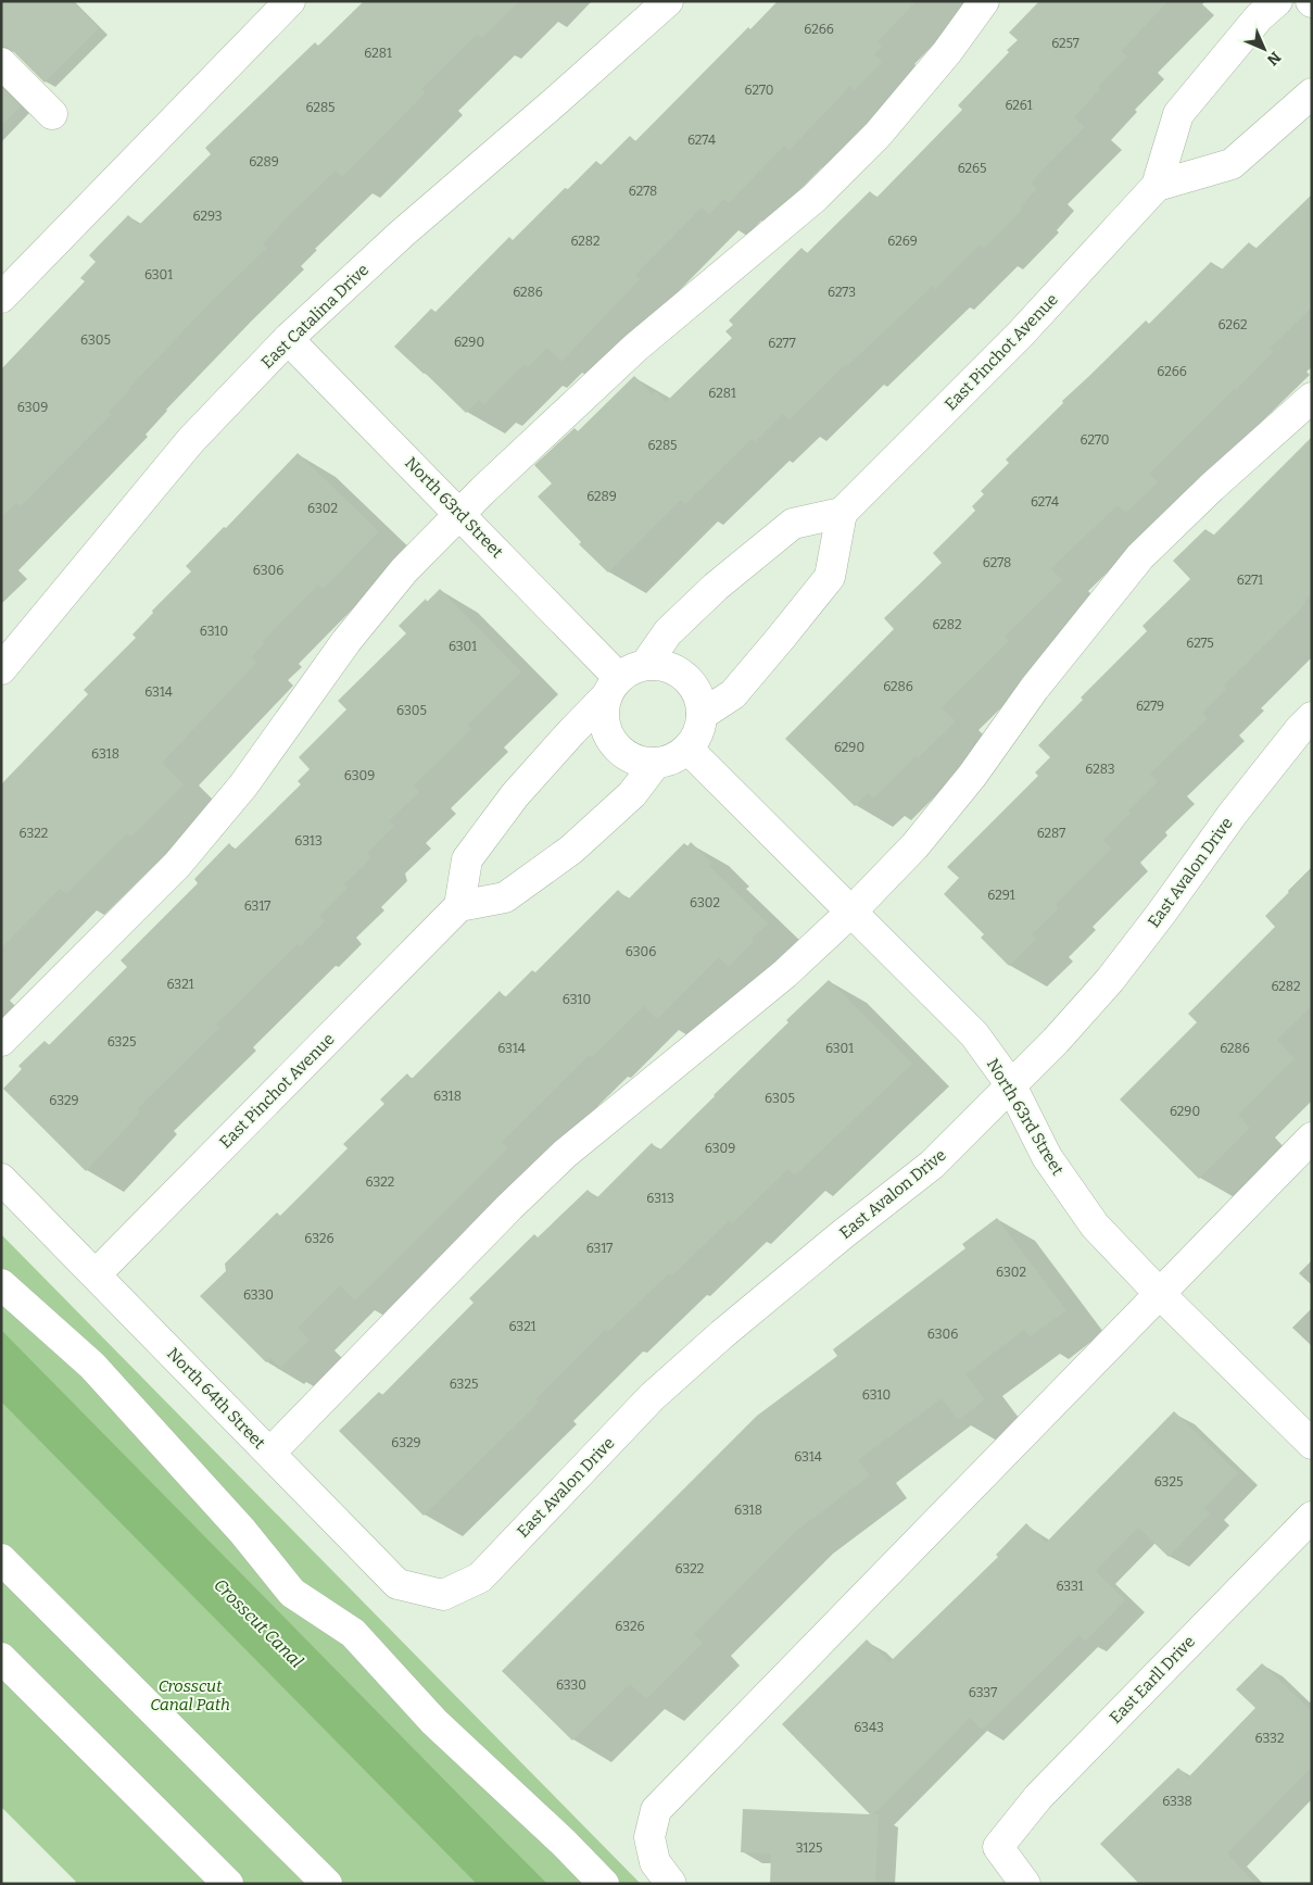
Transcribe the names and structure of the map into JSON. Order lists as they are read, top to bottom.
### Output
{
  "streets": {
    "street": [
      "East Catalina Drive",
      "East Pinchot Avenue",
      "North 63rd Street",
      "East Avalon Drive",
      "North 64th Street",
      "East Earll Drive"
    ]
  },
  "crossings": [
    ["East Catalina Drive", "North 63rd Street"],
    ["East Pinchot Avenue", "North 64th Street"],
    ["North 63rd Street", "East Avalon Drive"],
    ["East Avalon Drive", "North 64th Street"]
  ],
  "water": ["Crosscut Canal"],
  "parks": ["Crosscut Canal Path"],
  "house_numbers": [
    "6266",
    "6257",
    "6281",
    "6270",
    "6261",
    "6285",
    "6274",
    "6289",
    "6265",
    "6278",
    "6293",
    "6282",
    "6269",
    "6301",
    "6286",
    "6273",
    "6262",
    "6305",
    "6290",
    "6277",
    "6266",
    "6281",
    "6309",
    "6270",
    "6285",
    "6289",
    "6274",
    "6302",
    "6278",
    "6306",
    "6271",
    "6282",
    "6310",
    "6275",
    "6301",
    "6286",
    "6314",
    "6279",
    "6305",
    "6290",
    "6318",
    "6283",
    "6309",
    "6322",
    "6287",
    "6313",
    "6291",
    "6302",
    "6317",
    "6306",
    "6321",
    "6282",
    "6310",
    "6325",
    "6314",
    "6301",
    "6286",
    "6318",
    "6305",
    "6329",
    "6290",
    "6309",
    "6322",
    "6313",
    "6326",
    "6317",
    "6302",
    "6330",
    "6321",
    "6306",
    "6325",
    "6310",
    "6329",
    "6314",
    "6325",
    "6318",
    "6322",
    "6331",
    "6326",
    "6330",
    "6337",
    "6343",
    "6332",
    "6338",
    "3125"
  ],
  "north": "bottom right"
}
